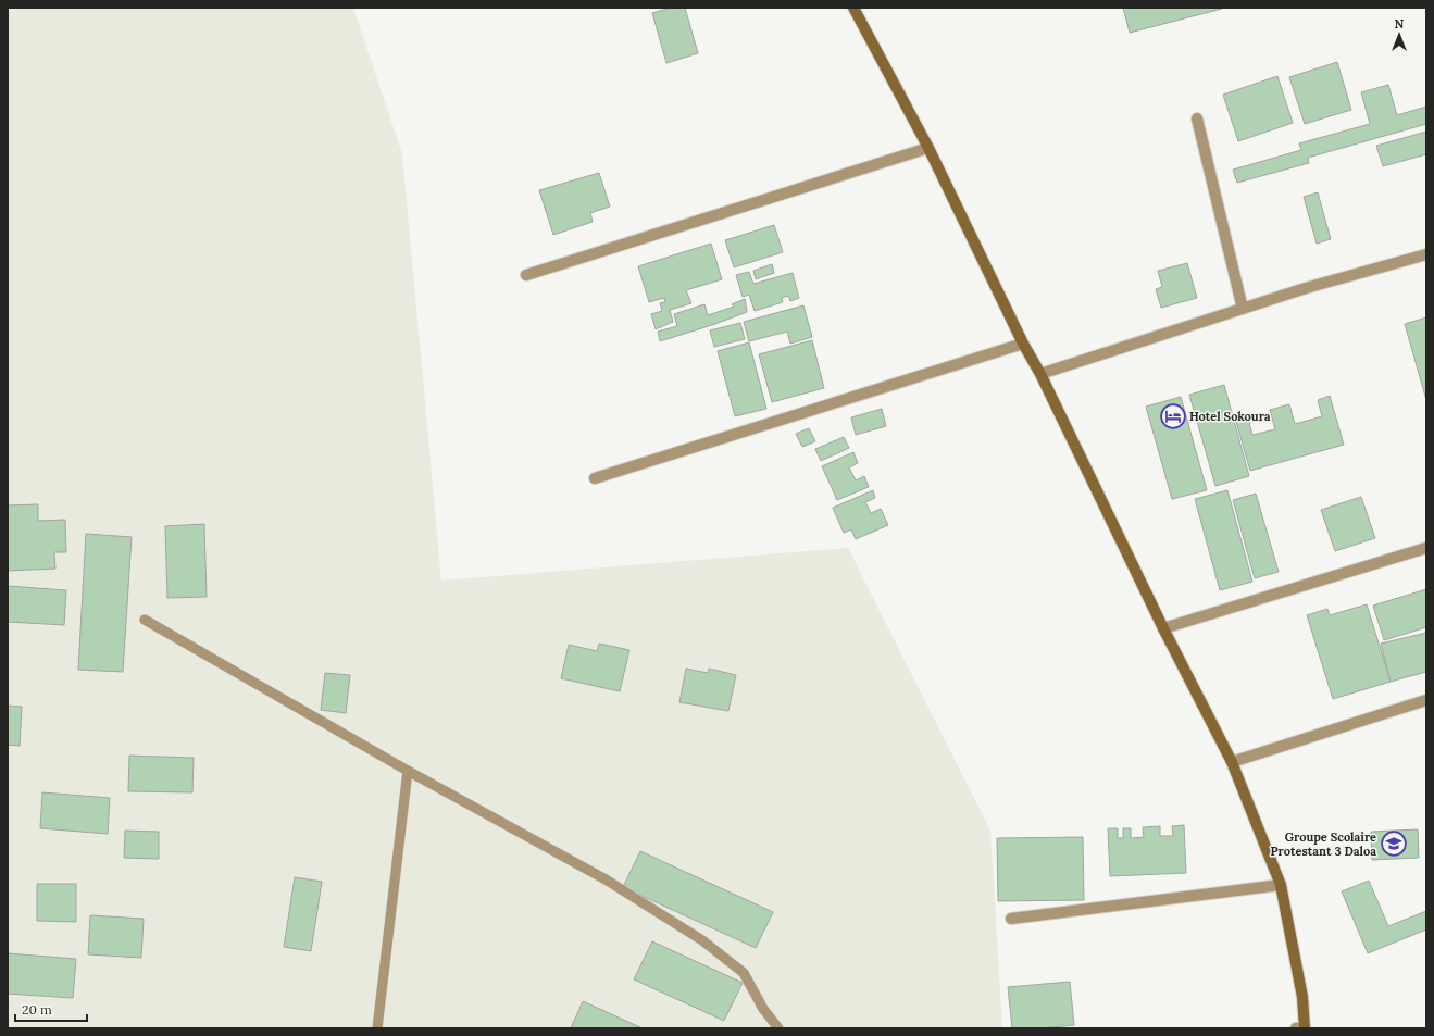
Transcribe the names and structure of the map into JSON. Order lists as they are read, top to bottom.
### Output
{
  "places": {
    "hotel": ["Hotel Sokoura"],
    "school or university": ["Groupe Scolaire Protestant 3 Daloa"]
  },
  "scale_bar": "20 m",
  "north": "top"
}
